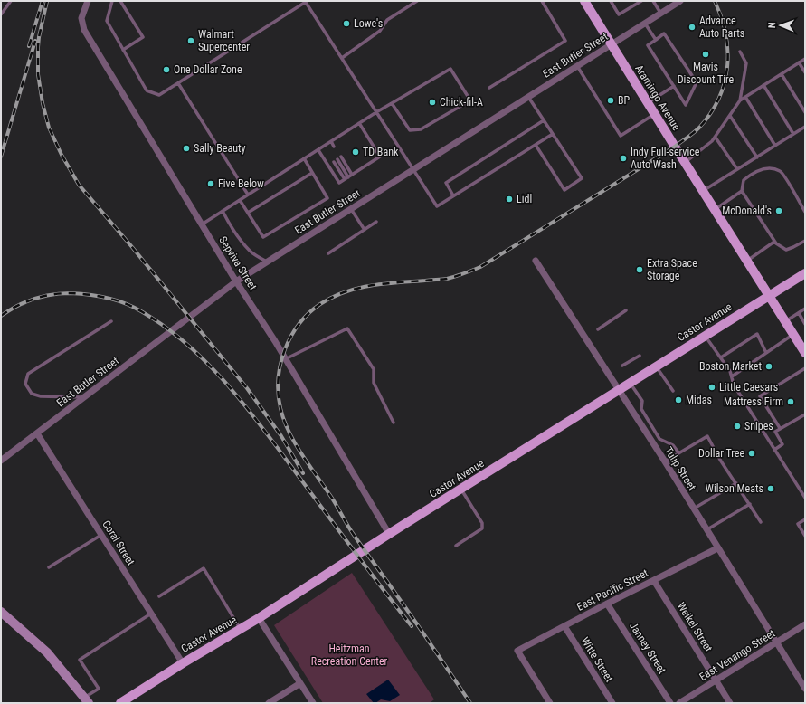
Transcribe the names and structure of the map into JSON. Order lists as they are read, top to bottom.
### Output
{
  "streets": {
    "main road": ["Aramingo Avenue", "Castor Avenue"],
    "street": [
      "East Butler Street",
      "Sepviva Street",
      "Tulip Street",
      "Coral Street",
      "East Pacific Street",
      "Weikel Street",
      "Janney Street",
      "East Venango Street",
      "Witte Street"
    ]
  },
  "crossings": [
    ["East Butler Street", "Aramingo Avenue"],
    ["East Butler Street", "Sepviva Street"],
    ["East Butler Street", "Coral Street"],
    ["Aramingo Avenue", "Castor Avenue"],
    ["Sepviva Street", "Castor Avenue"],
    ["Castor Avenue", "Tulip Street"],
    ["Castor Avenue", "Coral Street"],
    ["Tulip Street", "East Pacific Street"],
    ["Tulip Street", "East Venango Street"],
    ["East Pacific Street", "Weikel Street"],
    ["East Pacific Street", "Janney Street"],
    ["East Pacific Street", "Witte Street"],
    ["Weikel Street", "East Venango Street"]
  ],
  "parks": ["Heitzman Recreation Center"],
  "places": [
    "Lowe's",
    "Advance Auto Parts",
    "Walmart Supercenter",
    "Mavis Discount Tire",
    "One Dollar Zone",
    "BP",
    "Chick-fil-A",
    "Sally Beauty",
    "TD Bank",
    "Indy Full-service Auto Wash",
    "Five Below",
    "Lidl",
    "McDonald's",
    "Extra Space Storage",
    "Boston Market",
    "Little Caesars",
    "Midas",
    "Mattress Firm",
    "Snipes",
    "Dollar Tree",
    "Wilson Meats"
  ],
  "north": "left"
}
